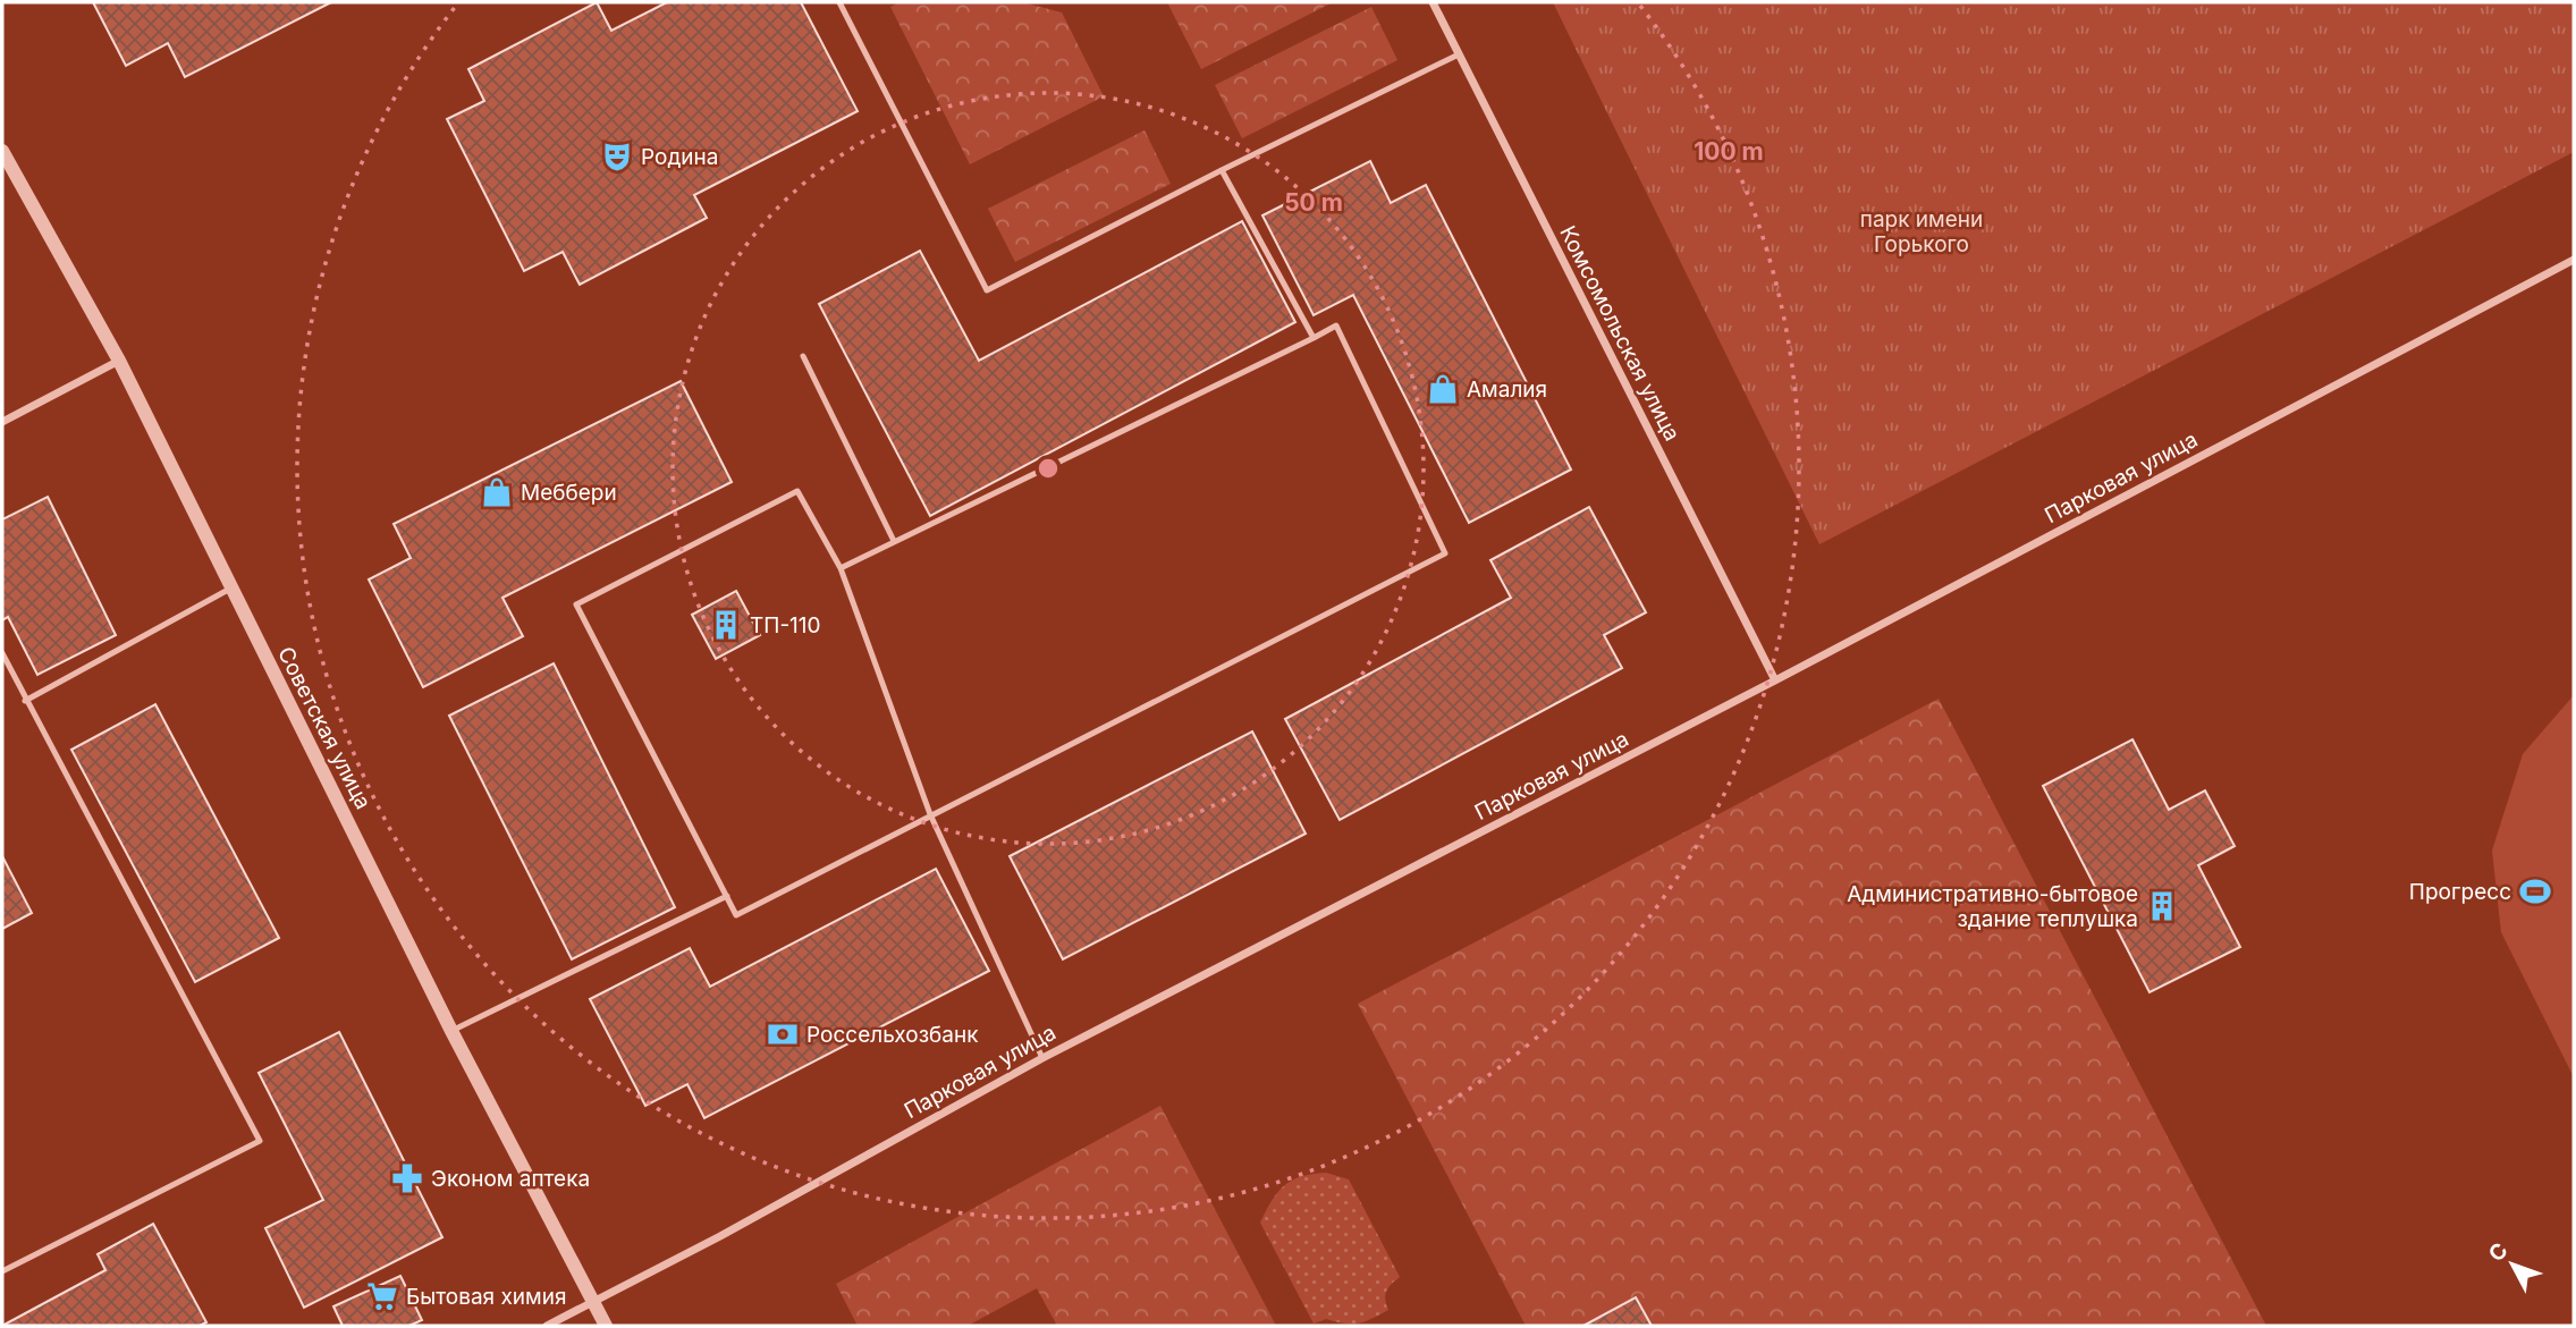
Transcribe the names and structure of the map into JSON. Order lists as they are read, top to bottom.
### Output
{
  "streets": {
    "street": ["Комсомольская улица", "Парковая улица", "Советская улица"]
  },
  "crossings": [
    ["Комсомольская улица", "Парковая улица"],
    ["Парковая улица", "Советская улица"]
  ],
  "parks": ["парк имени Горького"],
  "places": {
    "theatre": ["Родина"],
    "shop": ["Амалия", "Меббери"],
    "building": ["ТП-110", "Административно-бытовое здание теплушка"],
    "sports": ["Прогресс"],
    "bank": ["Россельхозбанк"],
    "pharmacy": ["Эконом аптека"],
    "supermarket": ["Бытовая химия"]
  },
  "north": "top left",
  "rings": ["100 m", "50 m"]
}
